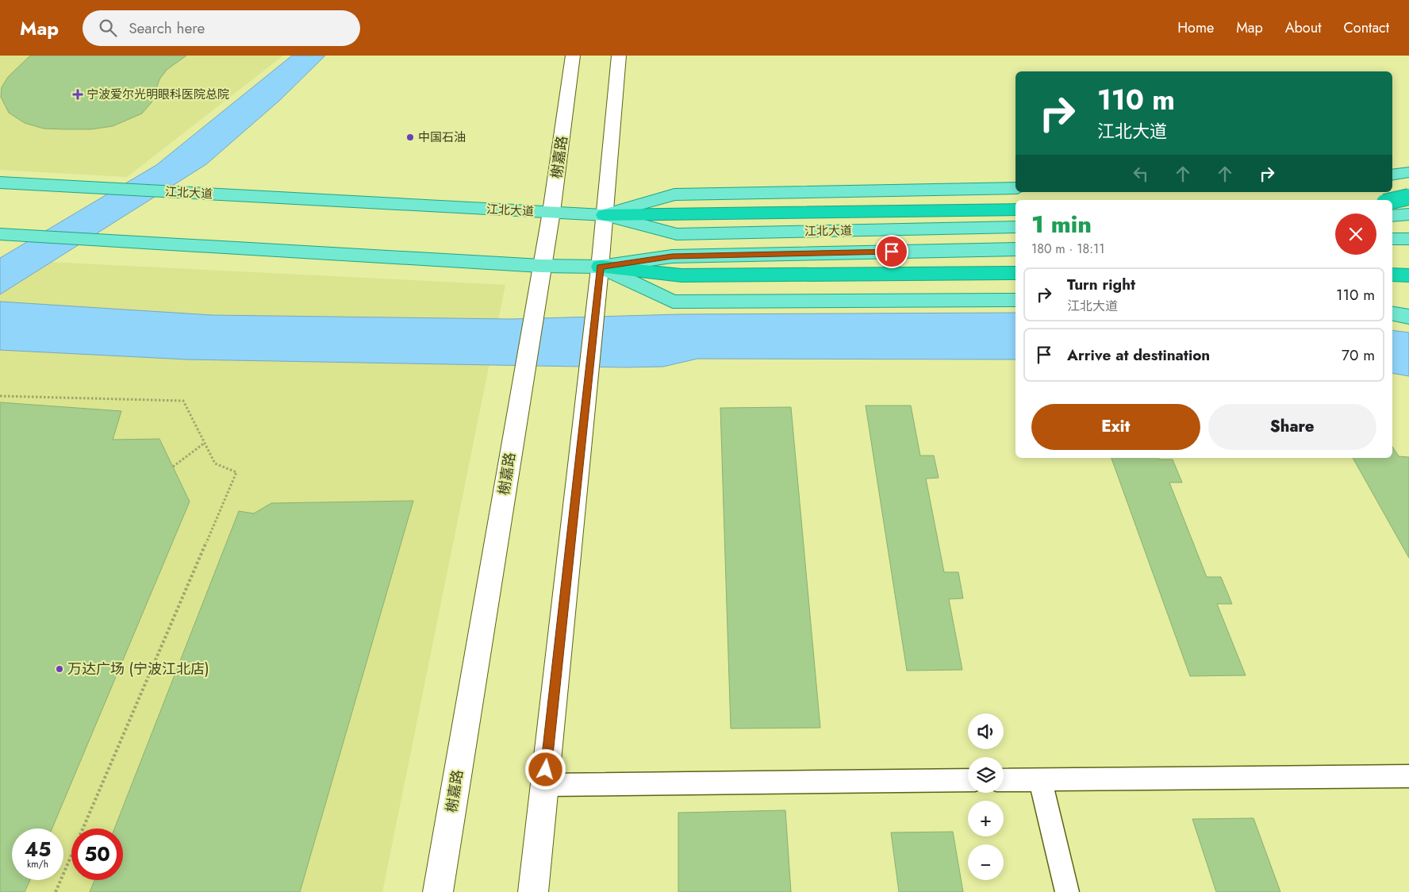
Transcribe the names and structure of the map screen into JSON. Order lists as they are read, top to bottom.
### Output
{
  "streets": {
    "main road": ["榭嘉路", "江北大道"]
  },
  "crossings": [
    ["榭嘉路", "江北大道"]
  ],
  "places": {
    "health": ["宁波爱尔光明眼科医院总院"],
    "other": ["中国石油", "万达广场 (宁波江北店)"]
  },
  "page": {
    "header": "Map",
    "search": "Search here",
    "nav": [
      "Home",
      "Map",
      "About",
      "Contact"
    ],
    "turn": ["110 m", "江北大道"],
    "heading": ["1 min", "180 m · 18:11"],
    "list": [
      {
        "name": "Turn right",
        "note": "江北大道",
        "value": "110 m"
      },
      {
        "name": "Arrive at destination",
        "value": "70 m"
      }
    ],
    "buttons": ["Exit", "Share"],
    "map_buttons": ["+", "−"],
    "speed": "45 km/h",
    "limit": "50"
  }
}
